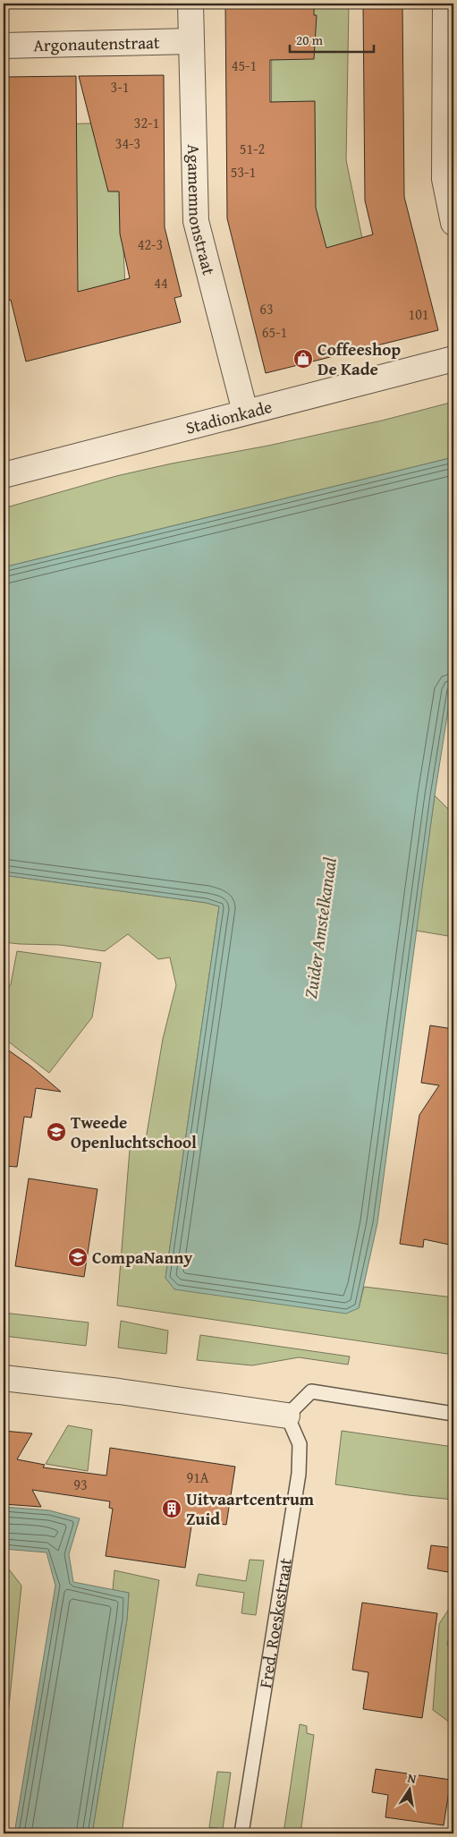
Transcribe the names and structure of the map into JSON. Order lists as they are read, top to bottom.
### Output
{
  "streets": {
    "street": ["Argonautenstraat", "Agamemnonstraat", "Stadionkade"],
    "lane": ["Fred. Roeskestraat"]
  },
  "crossings": [
    ["Argonautenstraat", "Agamemnonstraat"],
    ["Agamemnonstraat", "Stadionkade"]
  ],
  "water": ["Zuider Amstelkanaal"],
  "places": {
    "shop": ["Coffeeshop De Kade"],
    "school or university": ["Tweede Openluchtschool", "CompaNanny"],
    "building": ["Uitvaartcentrum Zuid"]
  },
  "house_numbers": [
    "45-1",
    "3-1",
    "32-1",
    "34-3",
    "51-2",
    "53-1",
    "42-3",
    "44",
    "63",
    "101",
    "65-1",
    "91A",
    "93"
  ],
  "scale_bar": "20 m",
  "north": "top"
}
